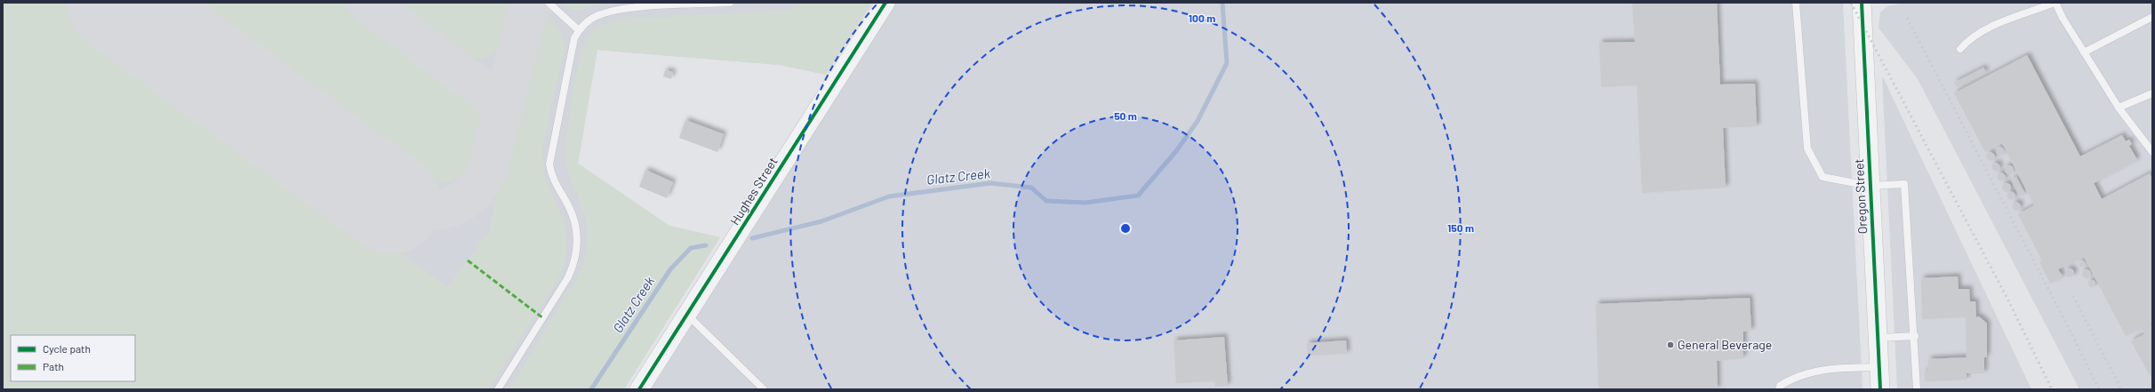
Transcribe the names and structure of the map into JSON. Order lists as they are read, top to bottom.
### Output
{
  "streets": {
    "street": ["Hughes Street", "Oregon Street"]
  },
  "water": ["Glatz Creek"],
  "places": ["General Beverage"],
  "legend": ["Cycle path", "Path"],
  "rings": ["100 m", "50 m", "150 m"]
}
